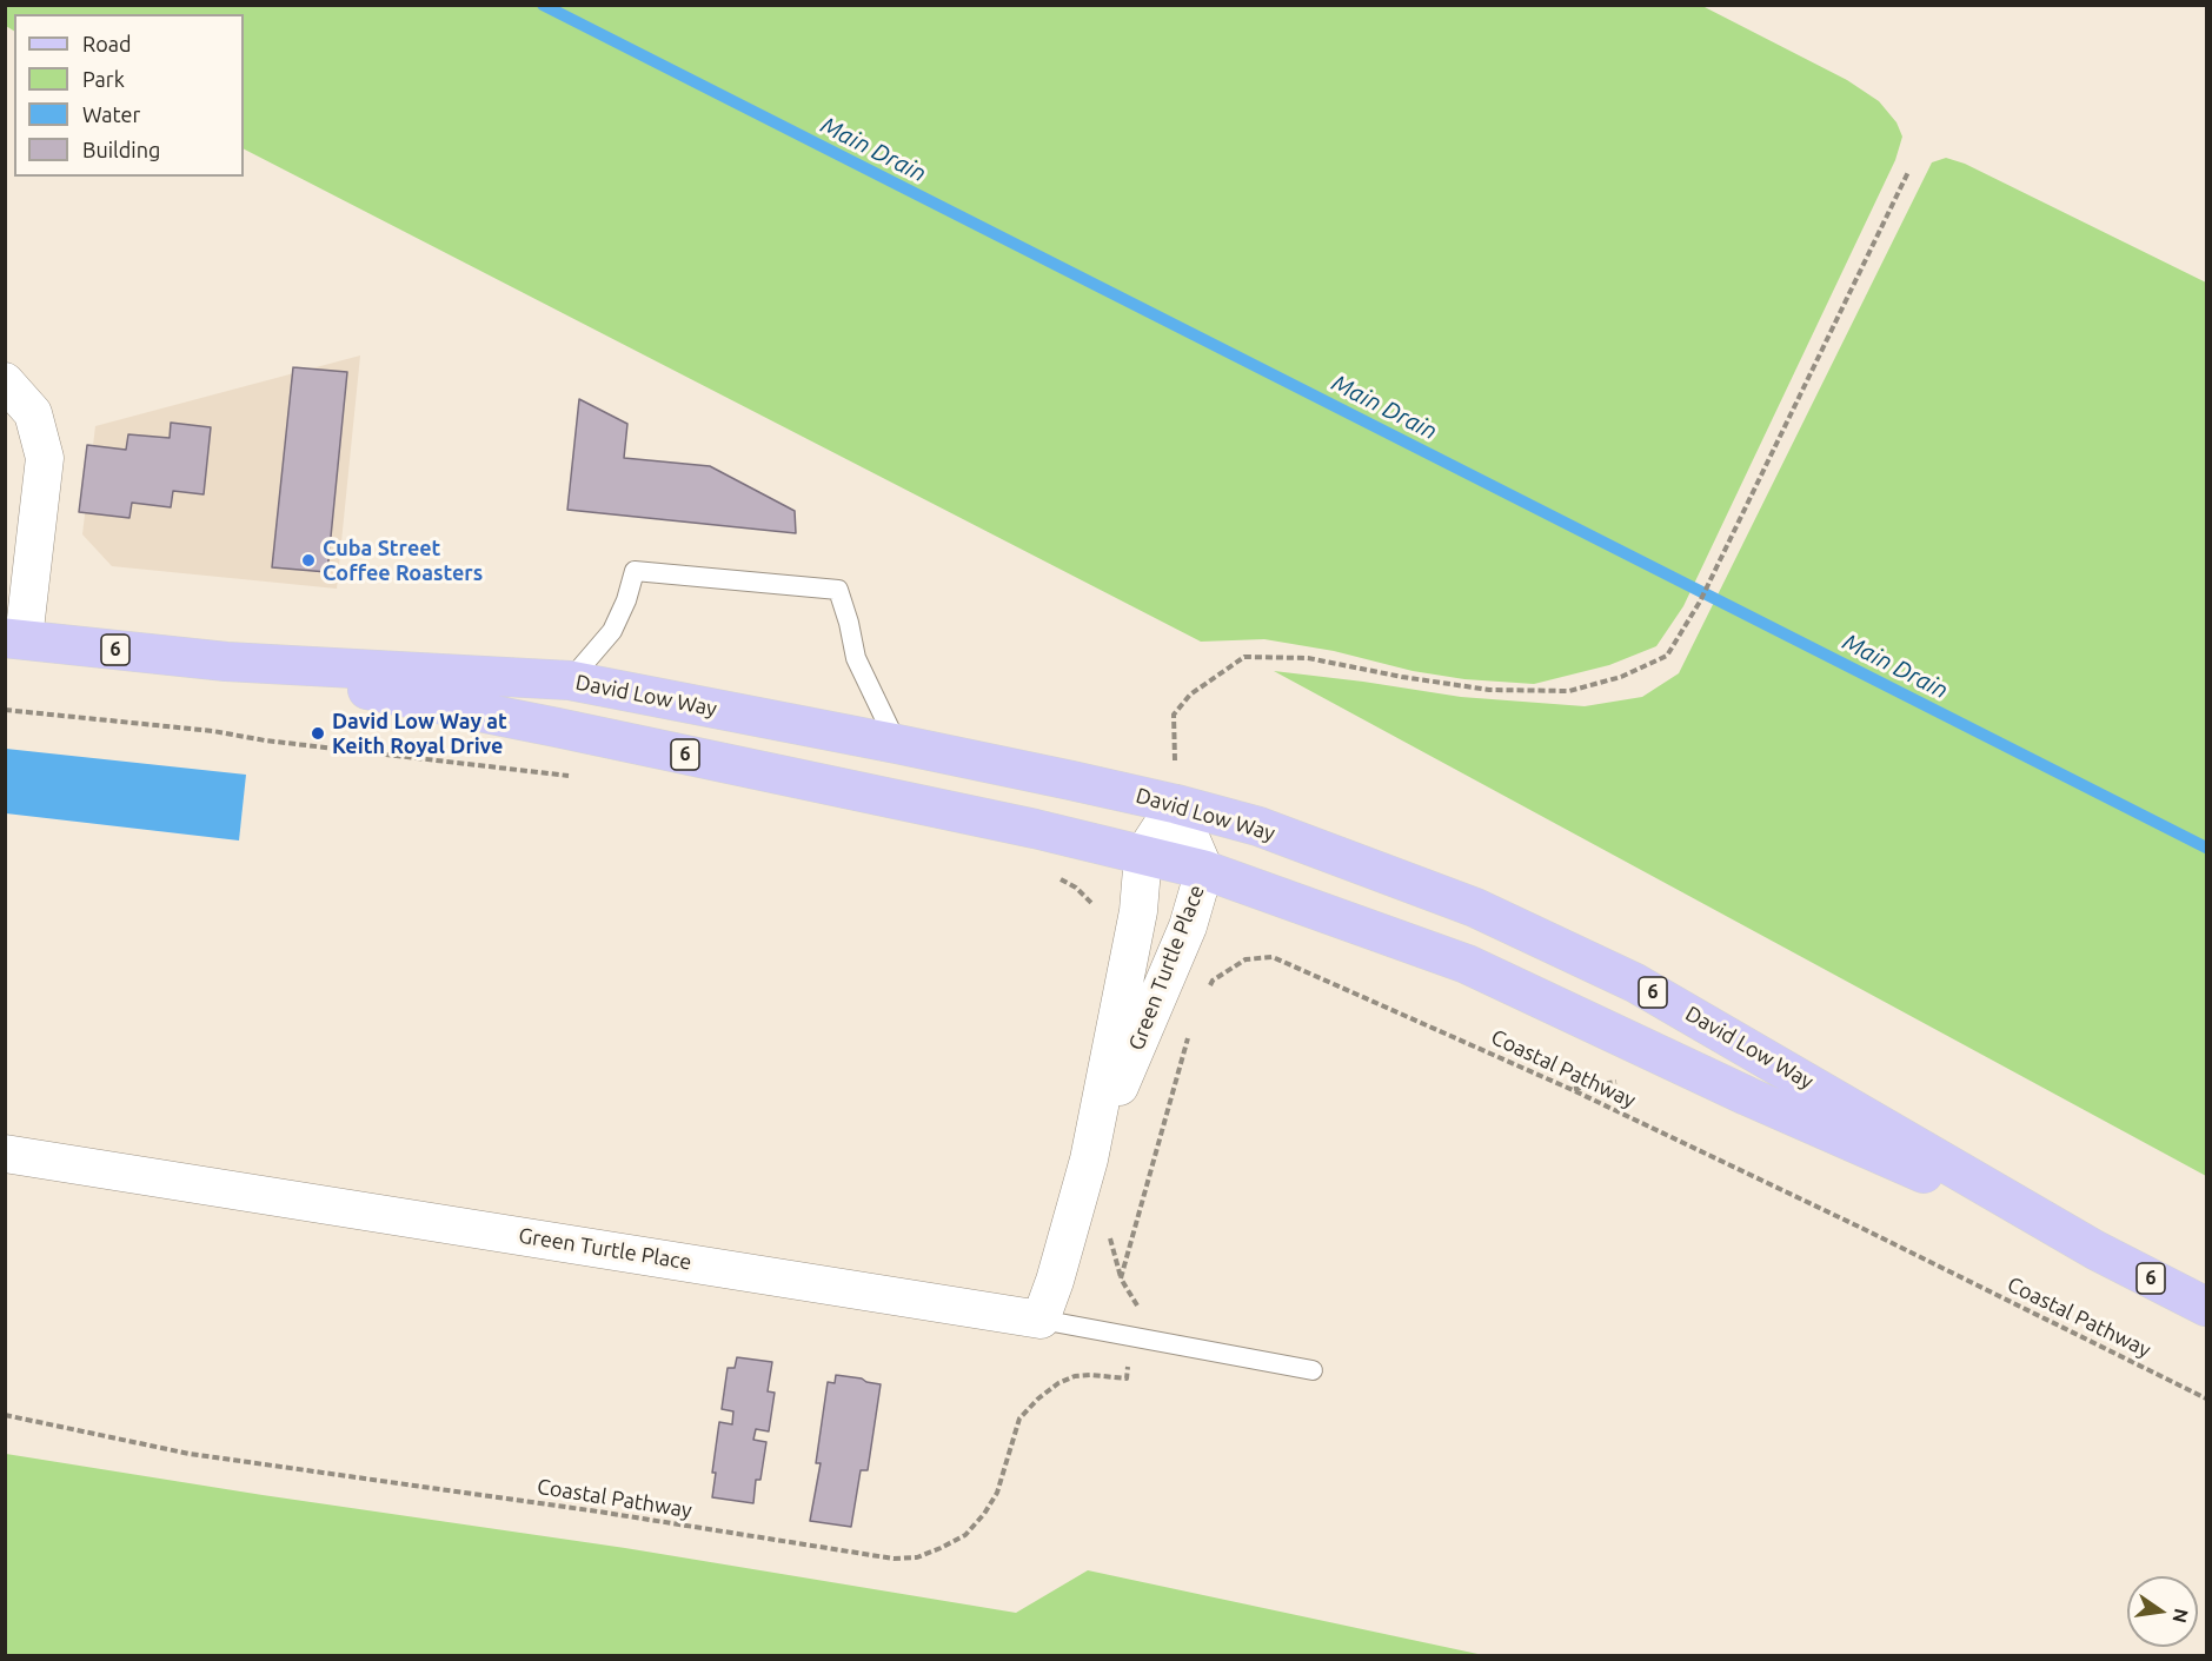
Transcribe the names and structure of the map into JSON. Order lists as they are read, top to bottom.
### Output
{
  "streets": {
    "main road": ["6", "David Low Way"],
    "street": ["Green Turtle Place"],
    "path": ["Coastal Pathway"]
  },
  "crossings": [
    ["David Low Way", "Green Turtle Place"]
  ],
  "water": ["Main Drain"],
  "places": ["Cuba Street Coffee Roasters", "David Low Way at Keith Royal Drive"],
  "legend": [
    "Road",
    "Park",
    "Water",
    "Building"
  ],
  "north": "right"
}
